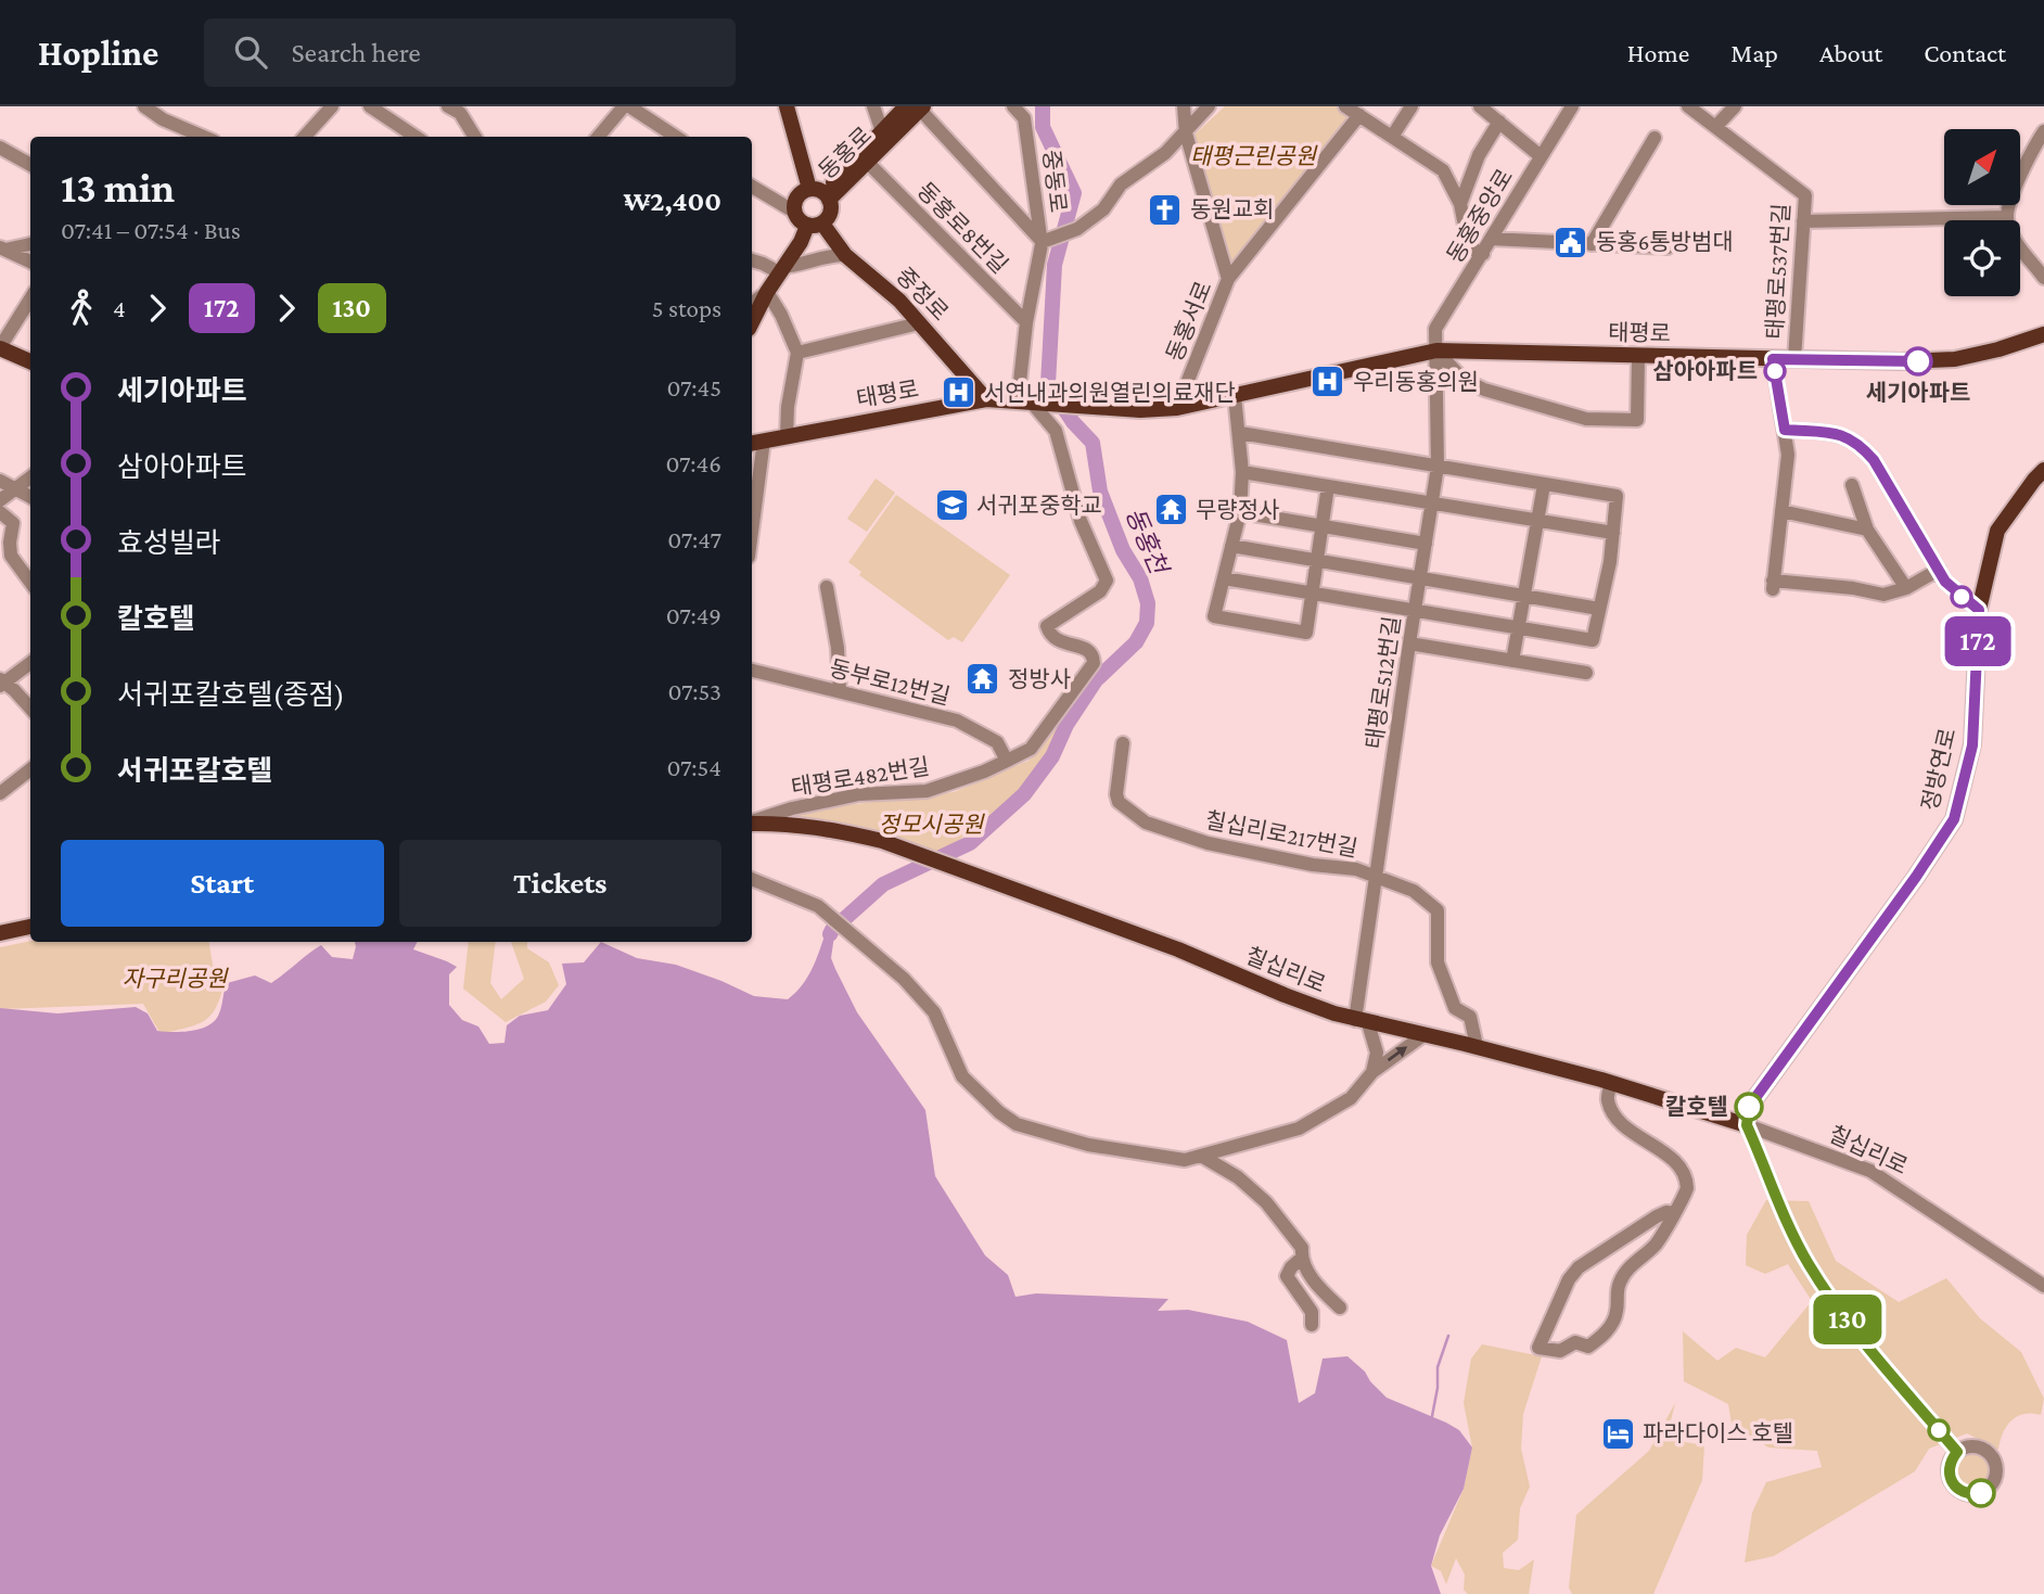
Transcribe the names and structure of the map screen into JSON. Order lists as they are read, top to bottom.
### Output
{
  "streets": {
    "main road": [
      "동홍로",
      "중정로",
      "태평로",
      "정방연로",
      "칠십리로"
    ],
    "street": [
      "중동로",
      "동홍중앙로",
      "동홍로8번길",
      "태평로537번길",
      "동홍서로",
      "동부로12번길",
      "태평로512번길",
      "태평로482번길",
      "칠십리로217번길"
    ]
  },
  "crossings": [
    ["동홍로", "동홍로8번길"],
    ["동홍로", "중정로"],
    ["중동로", "동홍로8번길"],
    ["중동로", "태평로"],
    ["중동로", "태평로482번길"],
    ["동홍중앙로", "태평로"],
    ["동홍중앙로", "태평로512번길"],
    ["태평로537번길", "태평로"],
    ["중정로", "태평로"],
    ["동홍서로", "태평로"],
    ["태평로", "태평로512번길"],
    ["태평로", "태평로482번길"],
    ["동부로12번길", "태평로482번길"],
    ["태평로512번길", "칠십리로217번길"],
    ["태평로512번길", "칠십리로"],
    ["정방연로", "칠십리로"],
    ["칠십리로217번길", "칠십리로"]
  ],
  "water": ["동홍천"],
  "parks": ["태평근린공원", "정모시공원", "자구리공원"],
  "places": {
    "church": ["동원교회"],
    "public building": ["동홍6통방범대"],
    "other": ["세기아파트", "삼아아파트", "칼호텔"],
    "hospital": ["우리동홍의원", "서연내과의원열린의료재단"],
    "school or university": ["서귀포중학교"],
    "temple": ["무량정사", "정방사"],
    "hotel": ["파라다이스 호텔"]
  },
  "lines": ["bus line 172", "bus line 130"],
  "north": "top right",
  "page": {
    "header": "Hopline",
    "search": "Search here",
    "nav": [
      "Home",
      "Map",
      "About",
      "Contact"
    ],
    "on_map": ["172", "130"],
    "heading": ["13 min", "07:41 – 07:54 · Bus", "₩2,400"],
    "legs": [
      "4",
      "172",
      "130",
      "5 stops"
    ],
    "list": [
      {
        "name": "세기아파트",
        "value": "07:45"
      },
      {
        "name": "삼아아파트",
        "value": "07:46"
      },
      {
        "name": "효성빌라",
        "value": "07:47"
      },
      {
        "name": "칼호텔",
        "value": "07:49"
      },
      {
        "name": "서귀포칼호텔(종점)",
        "value": "07:53"
      },
      {
        "name": "서귀포칼호텔",
        "value": "07:54"
      }
    ],
    "buttons": ["Start", "Tickets"]
  }
}
